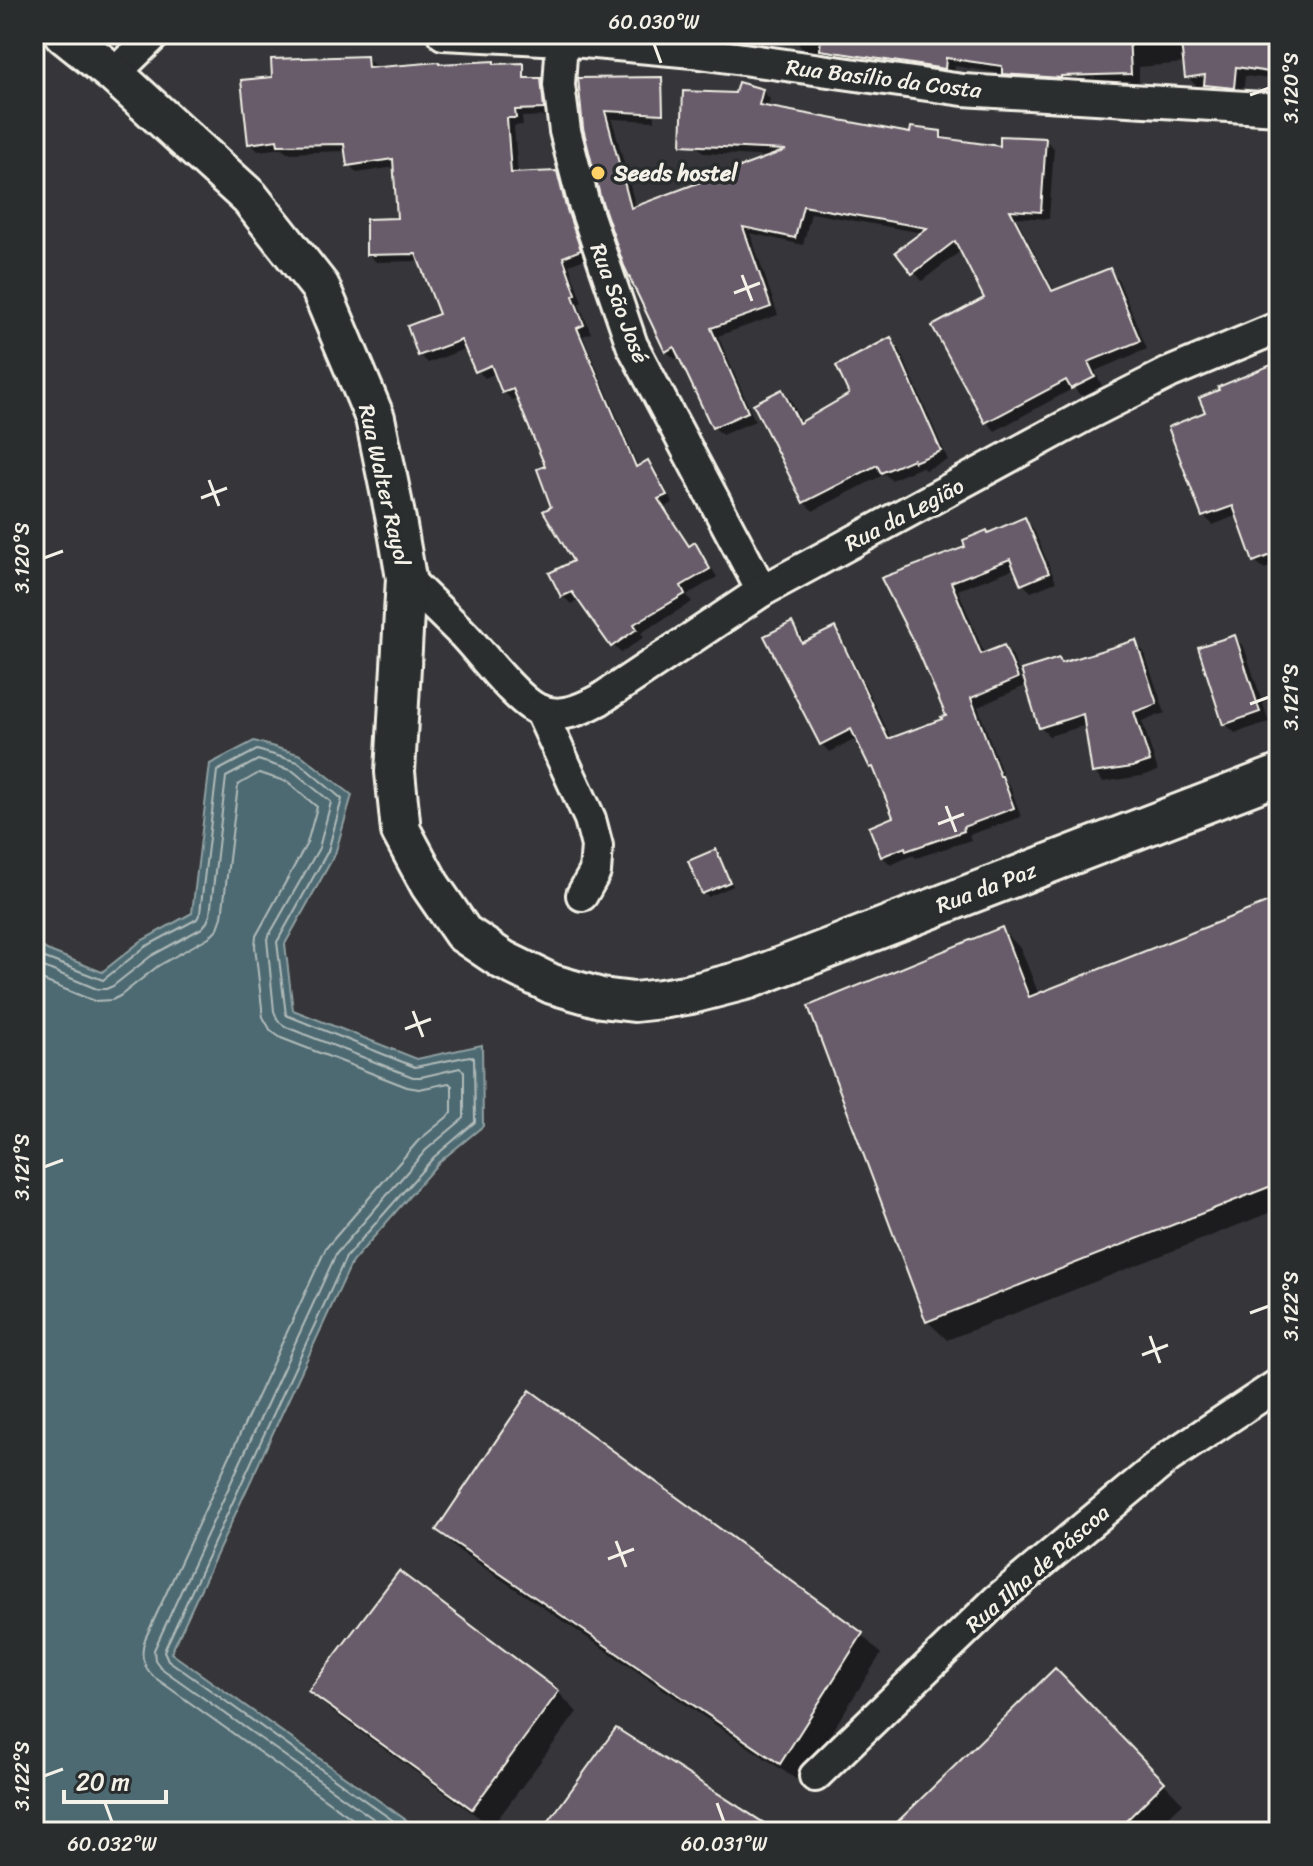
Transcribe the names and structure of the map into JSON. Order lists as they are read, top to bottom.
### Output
{
  "streets": {
    "street": [
      "Rua Basílio da Costa",
      "Rua São José",
      "Rua Walter Rayol",
      "Rua da Legião",
      "Rua da Paz",
      "Rua Ilha de Páscoa"
    ]
  },
  "crossings": [
    ["Rua Basílio da Costa", "Rua São José"],
    ["Rua São José", "Rua da Legião"],
    ["Rua Walter Rayol", "Rua da Paz"]
  ],
  "places": ["Seeds hostel"],
  "scale_bar": "20 m",
  "coordinates": [
    "60.030°W",
    "3.120°S",
    "3.121°S",
    "3.122°S",
    "60.032°W",
    "60.031°W"
  ]
}
